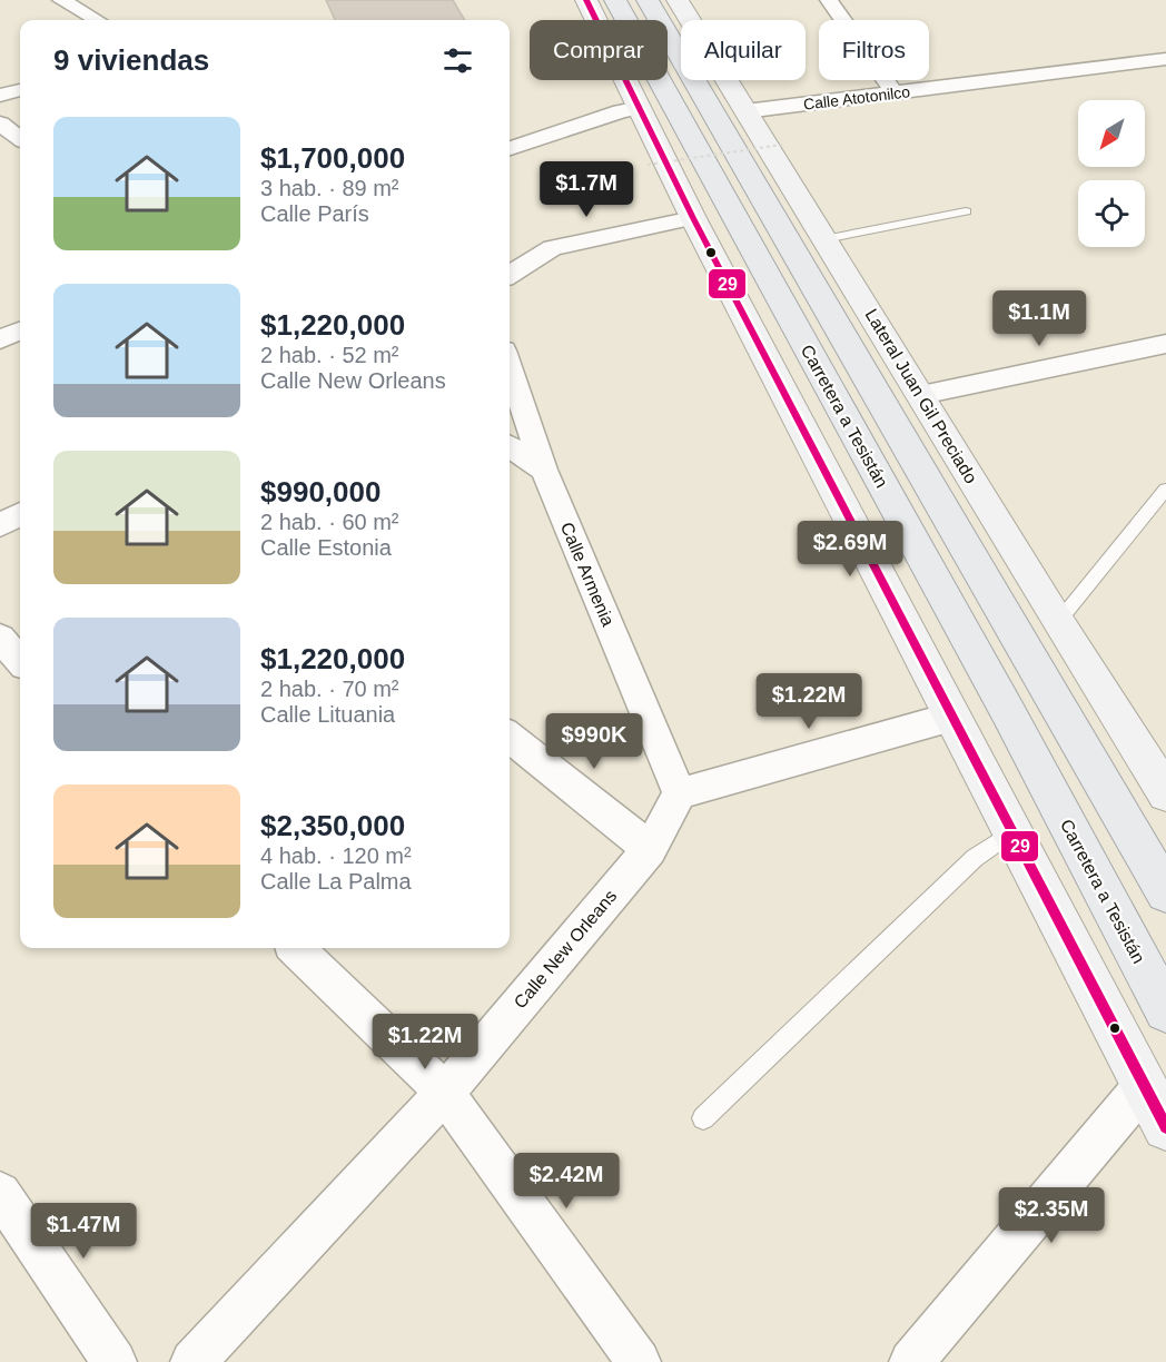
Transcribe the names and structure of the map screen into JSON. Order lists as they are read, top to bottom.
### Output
{
  "streets": {
    "main road": ["Lateral Juan Gil Preciado", "Carretera a Tesistán"],
    "street": ["Calle Atotonilco", "Calle Armenia", "Calle New Orleans"]
  },
  "crossings": [
    ["Calle Atotonilco", "Lateral Juan Gil Preciado"],
    ["Lateral Juan Gil Preciado", "Carretera a Tesistán"],
    ["Calle Armenia", "Calle New Orleans"]
  ],
  "lines": ["transit line 29"],
  "north": "bottom left",
  "page": {
    "chip": ["Comprar", "Alquilar", "Filtros"],
    "heading": "9 viviendas",
    "list": [
      {
        "name": "$1,700,000",
        "note": "3 hab. · 89 m² · Calle París"
      },
      {
        "name": "$1,220,000",
        "note": "2 hab. · 52 m² · Calle New Orleans"
      },
      {
        "name": "$990,000",
        "note": "2 hab. · 60 m² · Calle Estonia"
      },
      {
        "name": "$1,220,000",
        "note": "2 hab. · 70 m² · Calle Lituania"
      },
      {
        "name": "$2,350,000",
        "note": "4 hab. · 120 m² · Calle La Palma"
      }
    ],
    "price": [
      "$1.7M",
      "$1.1M",
      "$2.69M",
      "$1.22M",
      "$990K",
      "$1.22M",
      "$2.42M",
      "$2.35M",
      "$1.47M"
    ]
  }
}
